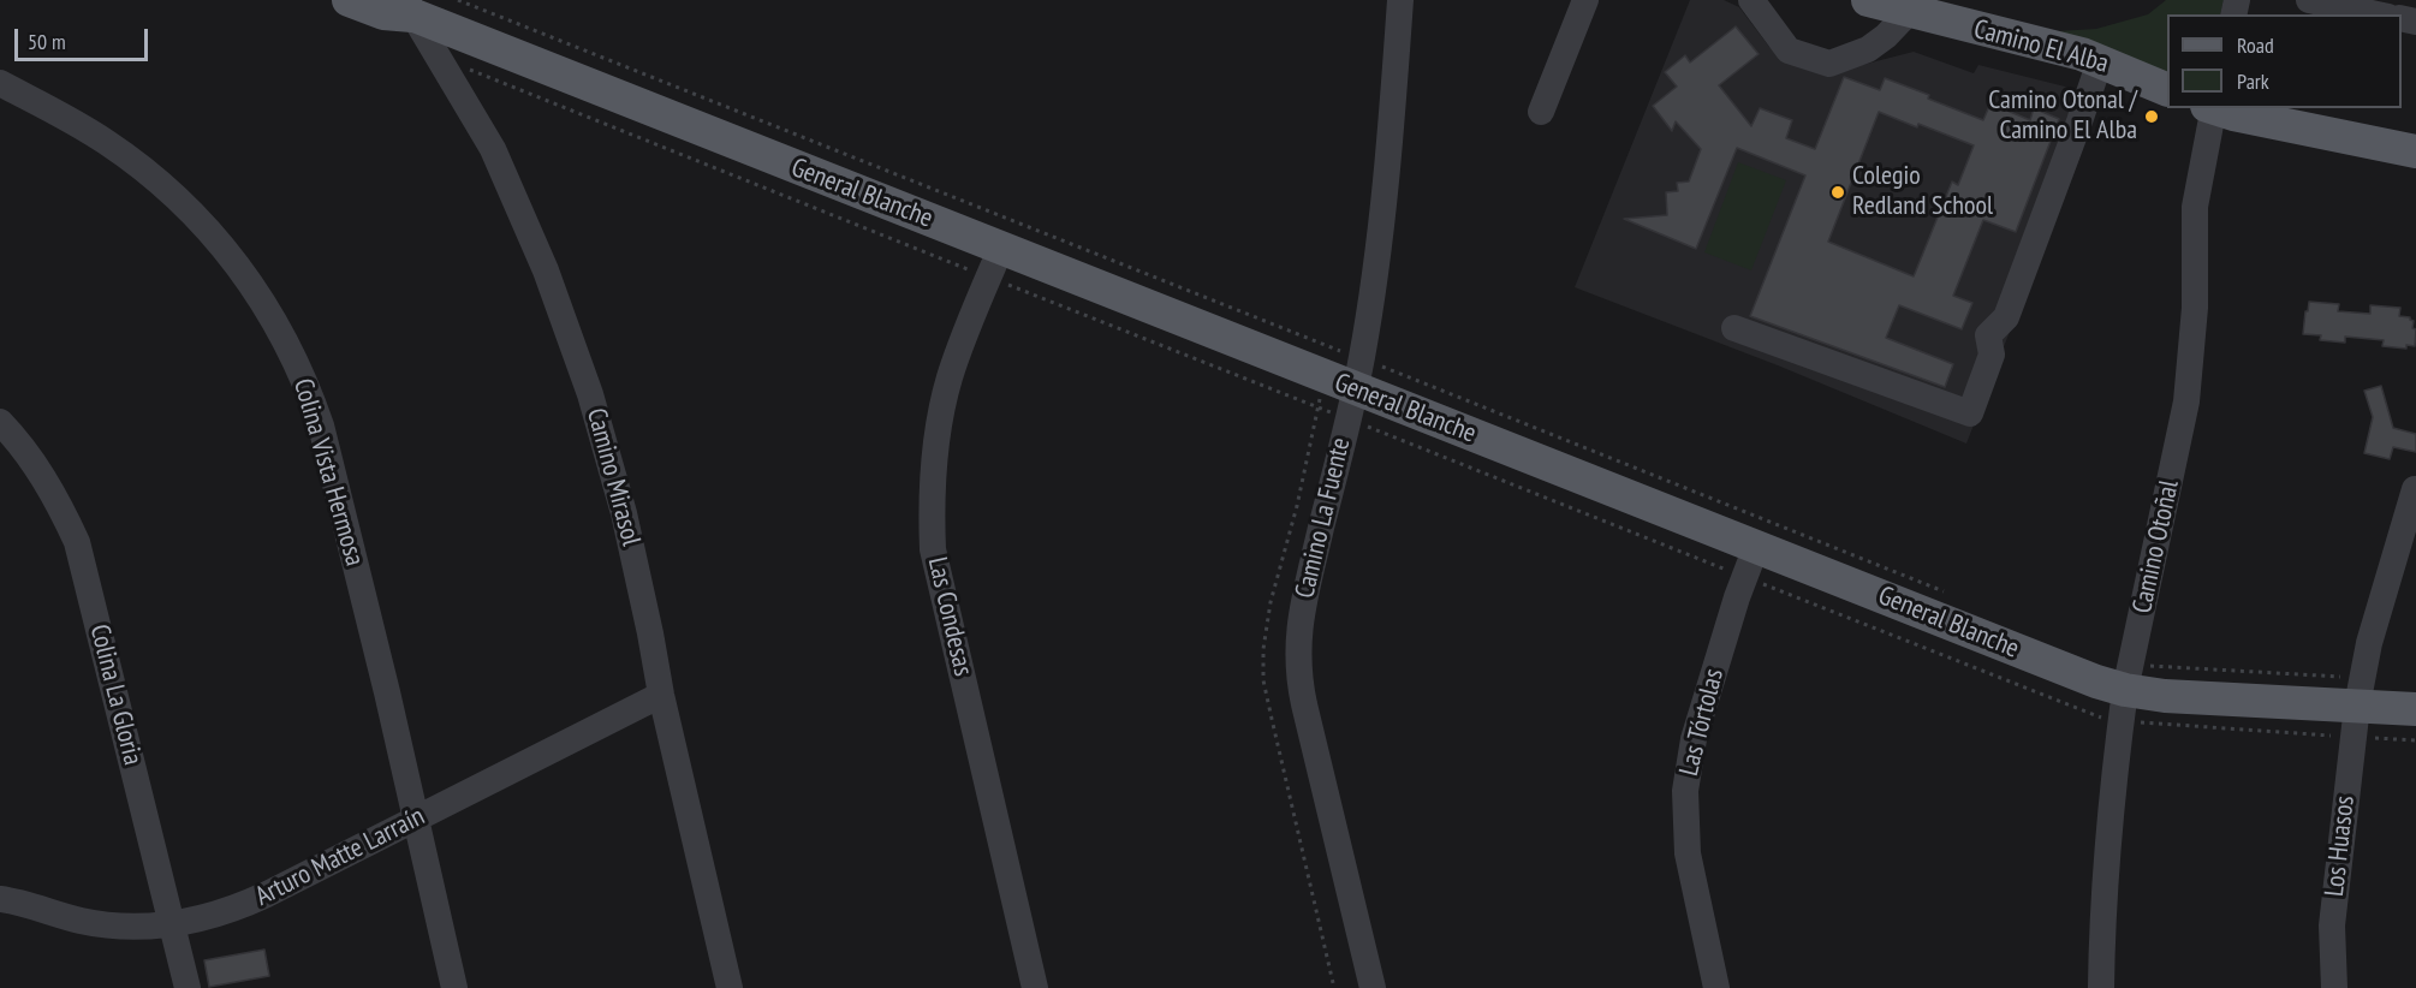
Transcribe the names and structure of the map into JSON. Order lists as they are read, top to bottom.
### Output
{
  "streets": {
    "main road": ["Camino El Alba", "General Blanche"],
    "street": [
      "Colina Vista Hermosa",
      "Camino Mirasol",
      "Camino La Fuente",
      "Camino Otoñal",
      "Las Condesas",
      "Colina La Gloria",
      "Las Tórtolas",
      "Los Huasos",
      "Arturo Matte Larraín"
    ]
  },
  "crossings": [
    ["General Blanche", "Camino Mirasol"],
    ["General Blanche", "Camino La Fuente"],
    ["General Blanche", "Camino Otoñal"],
    ["General Blanche", "Las Condesas"],
    ["General Blanche", "Las Tórtolas"],
    ["General Blanche", "Los Huasos"],
    ["Colina Vista Hermosa", "Arturo Matte Larraín"],
    ["Camino Mirasol", "Arturo Matte Larraín"],
    ["Colina La Gloria", "Arturo Matte Larraín"]
  ],
  "places": ["Camino Otonal / Camino El Alba", "Colegio Redland School"],
  "legend": ["Road", "Park"],
  "scale_bar": "50 m"
}
